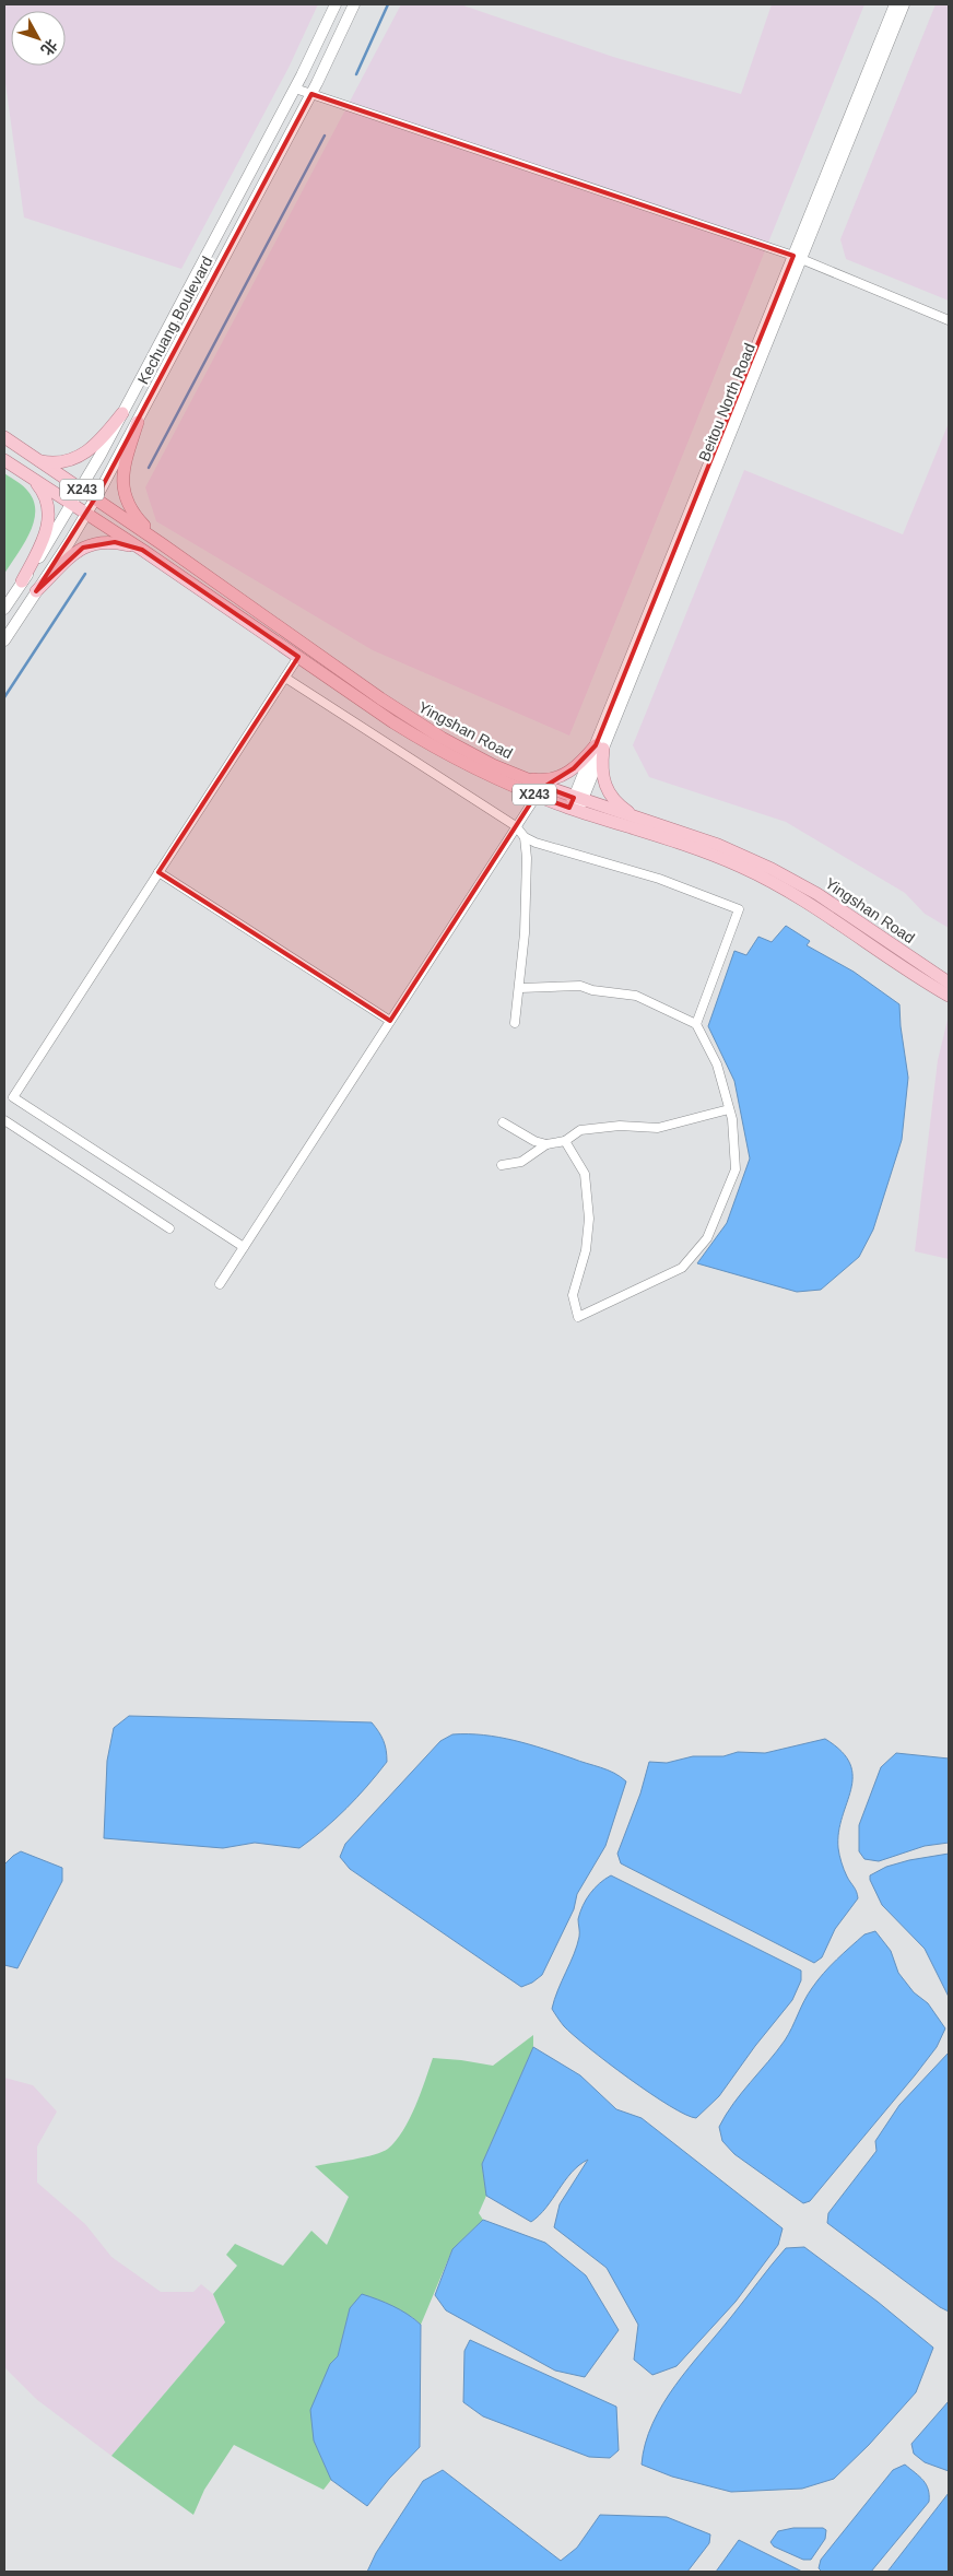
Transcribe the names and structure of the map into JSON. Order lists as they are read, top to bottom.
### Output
{
  "streets": {
    "main road": [
      "Kechuang Boulevard",
      "Beitou North Road",
      "X243",
      "Yingshan Road"
    ]
  },
  "crossings": [
    ["Kechuang Boulevard", "Yingshan Road"],
    ["Beitou North Road", "Yingshan Road"]
  ],
  "north": "bottom right"
}
